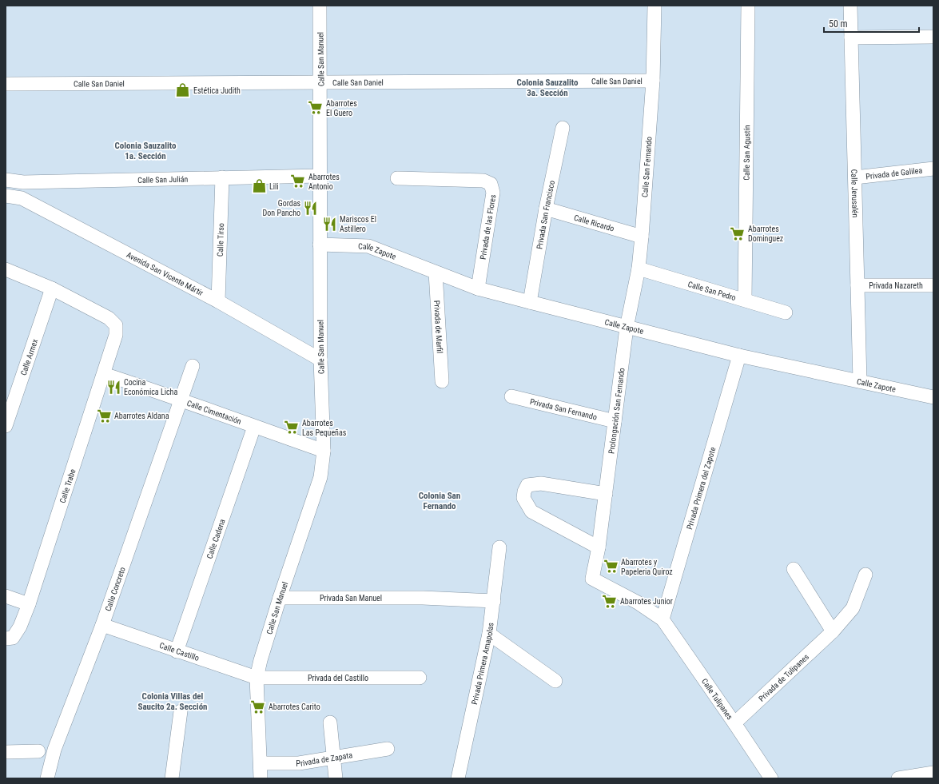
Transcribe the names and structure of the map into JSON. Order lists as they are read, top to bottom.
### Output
{
  "streets": {
    "street": [
      "Calle San Manuel",
      "Calle San Daniel",
      "Calle San Agustín",
      "Calle San Fernando",
      "Privada de Galilea",
      "Calle San Julián",
      "Calle Jerusalén",
      "Privada San Francisco",
      "Calle Ricardo",
      "Privada de las Flores",
      "Calle Tirso",
      "Calle Zapote",
      "Avenida San Vicente Mártir",
      "Privada Nazareth",
      "Calle San Pedro",
      "Privada de Marfil",
      "Calle Armex",
      "Privada San Fernando",
      "Prolongación San Fernando",
      "Calle Cimentación",
      "Calle Trabe",
      "Privada Primera del Zapote",
      "Calle Cadena",
      "Calle Concreto",
      "Privada San Manuel",
      "Calle Castillo",
      "Privada Primera Amapolas",
      "Privada de Tulipanes",
      "Privada del Castillo",
      "Calle Tulipanes",
      "Privada de Zapata"
    ]
  },
  "crossings": [
    ["Calle San Manuel", "Calle San Daniel"],
    ["Calle San Manuel", "Calle San Julián"],
    ["Calle San Manuel", "Calle Zapote"],
    ["Calle San Manuel", "Avenida San Vicente Mártir"],
    ["Calle San Manuel", "Calle Cimentación"],
    ["Calle San Manuel", "Privada San Manuel"],
    ["Calle San Manuel", "Calle Castillo"],
    ["Calle San Manuel", "Privada del Castillo"],
    ["Calle San Manuel", "Privada de Zapata"],
    ["Calle San Daniel", "Calle San Fernando"],
    ["Calle San Agustín", "Calle San Pedro"],
    ["Calle San Fernando", "Calle Ricardo"],
    ["Calle San Fernando", "Calle Zapote"],
    ["Calle San Fernando", "Calle San Pedro"],
    ["Calle San Fernando", "Prolongación San Fernando"],
    ["Privada de Galilea", "Calle Jerusalén"],
    ["Calle San Julián", "Calle Tirso"],
    ["Calle Jerusalén", "Calle Zapote"],
    ["Calle Jerusalén", "Privada Nazareth"],
    ["Privada San Francisco", "Calle Ricardo"],
    ["Privada San Francisco", "Calle Zapote"],
    ["Privada de las Flores", "Calle Zapote"],
    ["Calle Tirso", "Avenida San Vicente Mártir"],
    ["Calle Zapote", "Privada de Marfil"],
    ["Calle Zapote", "Prolongación San Fernando"],
    ["Calle Zapote", "Privada Primera del Zapote"],
    ["Calle Armex", "Calle Trabe"],
    ["Privada San Fernando", "Prolongación San Fernando"],
    ["Prolongación San Fernando", "Privada Primera del Zapote"],
    ["Prolongación San Fernando", "Calle Tulipanes"],
    ["Calle Cimentación", "Calle Trabe"],
    ["Calle Cimentación", "Calle Cadena"],
    ["Calle Cimentación", "Calle Concreto"],
    ["Privada Primera del Zapote", "Calle Tulipanes"],
    ["Calle Cadena", "Calle Castillo"],
    ["Calle Concreto", "Calle Castillo"],
    ["Privada San Manuel", "Privada Primera Amapolas"],
    ["Calle Castillo", "Privada del Castillo"],
    ["Privada de Tulipanes", "Calle Tulipanes"]
  ],
  "districts": [
    "Colonia Sauzalito 3a. Sección",
    "Colonia Sauzalito 1a. Sección",
    "Colonia San Fernando",
    "Colonia Villas del Saucito 2a. Sección"
  ],
  "places": {
    "shop": ["Estética Judith", "Lili"],
    "supermarket": [
      "Abarrotes El Guero",
      "Abarrotes Antonio",
      "Abarrotes Dominguez",
      "Abarrotes Aldana",
      "Abarrotes Las Pequeñas",
      "Abarrotes y Papeleria Quiroz",
      "Abarrotes Junior",
      "Abarrotes Carito"
    ],
    "restaurant": ["Gordas Don Pancho", "Mariscos El Astillero", "Cocina Económica Licha"]
  },
  "scale_bar": "50 m"
}
